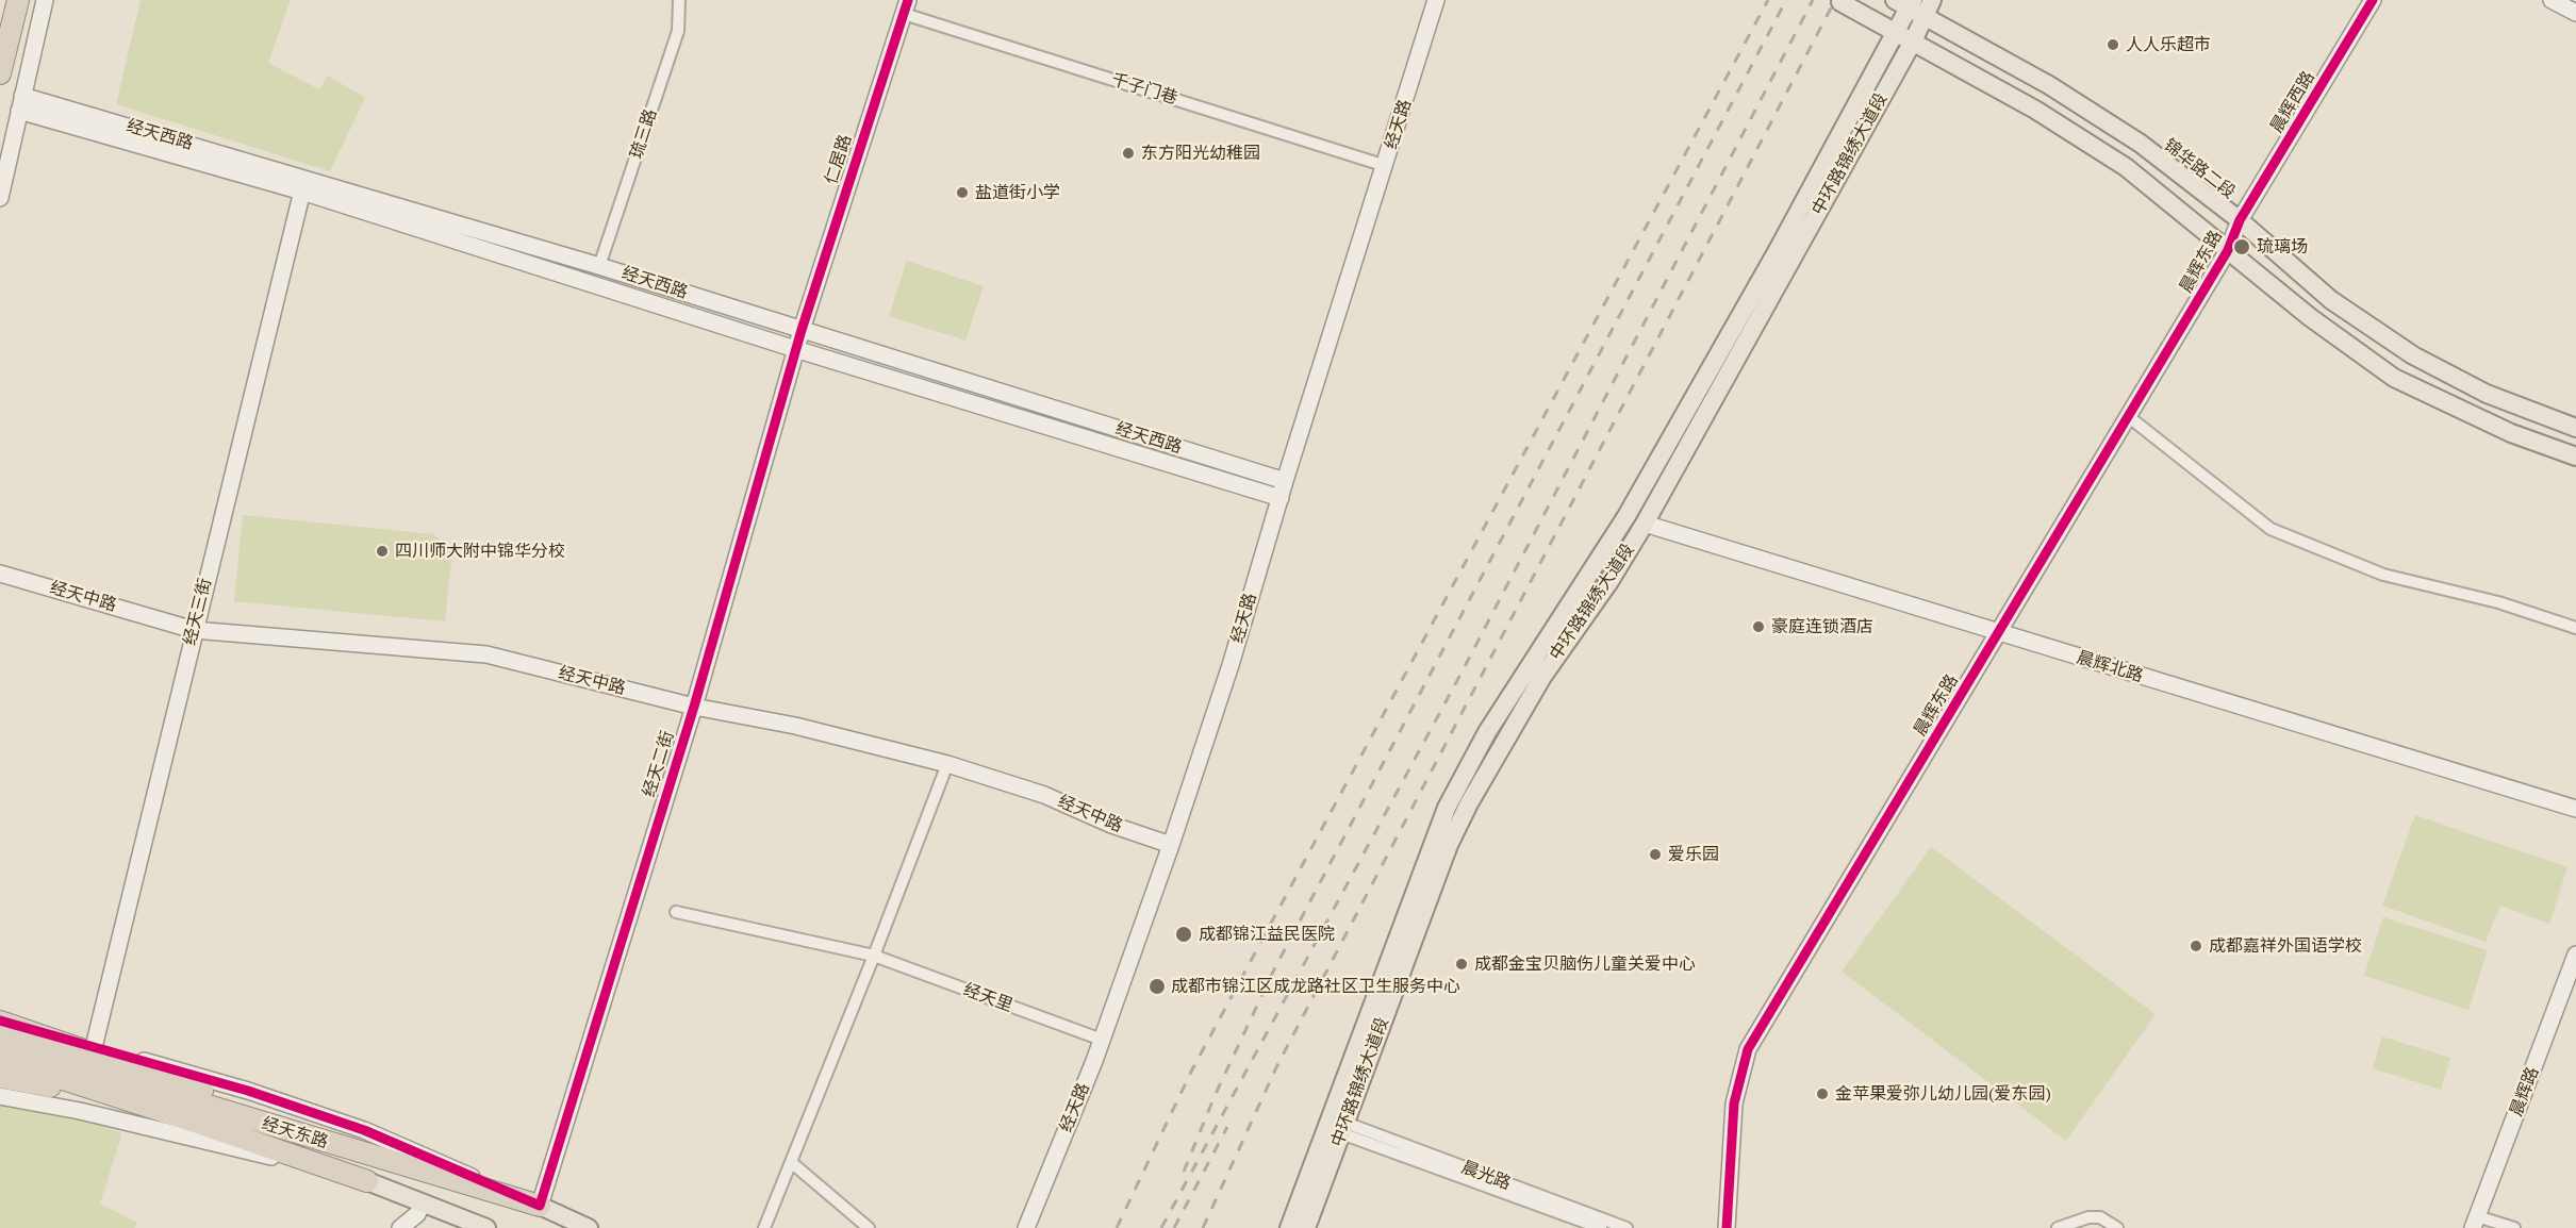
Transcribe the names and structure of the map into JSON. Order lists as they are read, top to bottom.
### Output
{
  "streets": {
    "highway": ["经天东路"],
    "main road": ["中环路锦绣大道段", "锦华路二段"],
    "street": [
      "千子门巷",
      "晨辉西路",
      "经天路",
      "琉三路",
      "经天西路",
      "仁居路",
      "晨辉东路",
      "经天中路",
      "经天三街",
      "晨辉北路",
      "经天二街",
      "经天里",
      "晨辉路",
      "晨光路"
    ]
  },
  "crossings": [
    ["千子门巷", "经天路"],
    ["千子门巷", "仁居路"],
    ["晨辉西路", "锦华路二段"],
    ["晨辉西路", "晨辉东路"],
    ["经天路", "经天西路"],
    ["经天路", "经天中路"],
    ["经天路", "经天里"],
    ["琉三路", "经天西路"],
    ["经天西路", "仁居路"],
    ["经天西路", "经天三街"],
    ["经天西路", "经天二街"],
    ["中环路锦绣大道段", "锦华路二段"],
    ["中环路锦绣大道段", "晨辉北路"],
    ["中环路锦绣大道段", "晨光路"],
    ["仁居路", "经天二街"],
    ["锦华路二段", "晨辉东路"],
    ["晨辉东路", "晨辉北路"],
    ["经天中路", "经天三街"],
    ["经天中路", "经天二街"],
    ["经天二街", "经天东路"]
  ],
  "places": [
    "人人乐超市",
    "东方阳光幼稚园",
    "盐道街小学",
    "琉璃场",
    "四川师大附中锦华分校",
    "豪庭连锁酒店",
    "爱乐园",
    "成都锦江益民医院",
    "成都嘉祥外国语学校",
    "成都金宝贝脑伤儿童关爱中心",
    "成都市锦江区成龙路社区卫生服务中心",
    "金苹果爱弥儿幼儿园(爱东园)"
  ]
}
